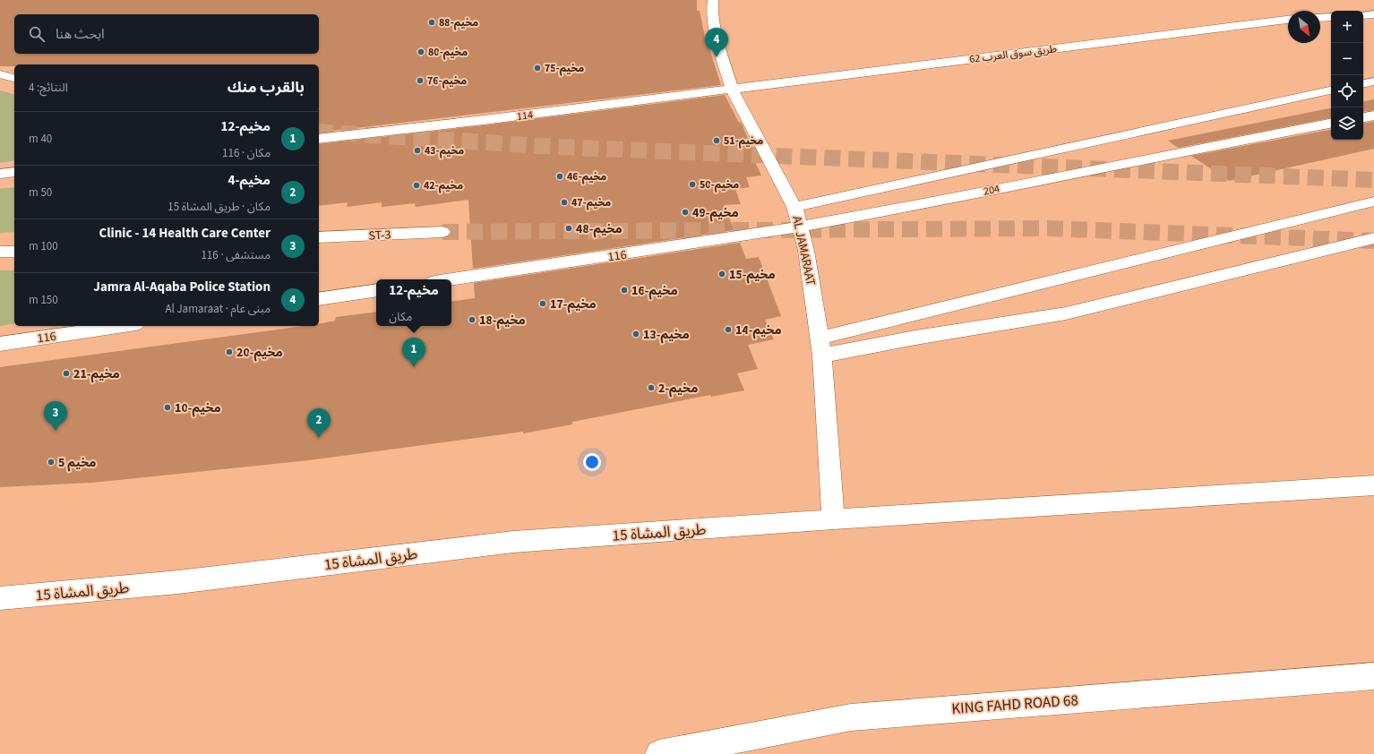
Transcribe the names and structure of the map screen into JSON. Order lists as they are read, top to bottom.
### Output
{
  "streets": {
    "street": [
      "طريق سوق العرب 62",
      "114",
      "204",
      "ST-3",
      "AL JAMARAAT",
      "116",
      "طريق المشاة 15",
      "KING FAHD ROAD 68"
    ]
  },
  "crossings": [
    ["طريق سوق العرب 62", "114"],
    ["طريق سوق العرب 62", "AL JAMARAAT"],
    ["114", "AL JAMARAAT"],
    ["204", "AL JAMARAAT"],
    ["204", "116"],
    ["AL JAMARAAT", "116"],
    ["AL JAMARAAT", "طريق المشاة 15"]
  ],
  "places": [
    "مخيم-88",
    "مخيم-80",
    "مخيم-75",
    "مخيم-76",
    "مخيم-51",
    "مخيم-43",
    "مخيم-46",
    "مخيم-50",
    "مخيم-42",
    "مخيم-47",
    "مخيم-49",
    "مخيم-48",
    "مخيم-15",
    "مخيم-16",
    "مخيم-17",
    "مخيم-18",
    "مخيم-14",
    "مخيم-13",
    "مخيم-20",
    "مخيم-21",
    "مخيم-2",
    "مخيم-10",
    "مخيم 5"
  ],
  "north": "bottom right",
  "page": {
    "map_buttons": ["+", "−"],
    "search": "ابحث هنا",
    "pins": [
      "4",
      "1",
      "3",
      "2"
    ],
    "heading": ["بالقرب منك", "النتائج: 4"],
    "list": [
      {
        "mark": "1",
        "name": "مخيم-12",
        "note": "مكان · 116",
        "value": "40 m"
      },
      {
        "mark": "2",
        "name": "مخيم-4",
        "note": "مكان · طريق المشاة 15",
        "value": "50 m"
      },
      {
        "mark": "3",
        "name": "Clinic - 14 Health Care Center",
        "note": "مستشفى · 116",
        "value": "100 m"
      },
      {
        "mark": "4",
        "name": "Jamra Al-Aqaba Police Station",
        "note": "مبنى عام · Al Jamaraat",
        "value": "150 m"
      }
    ],
    "popup": ["مخيم-12", "مكان"]
  }
}
